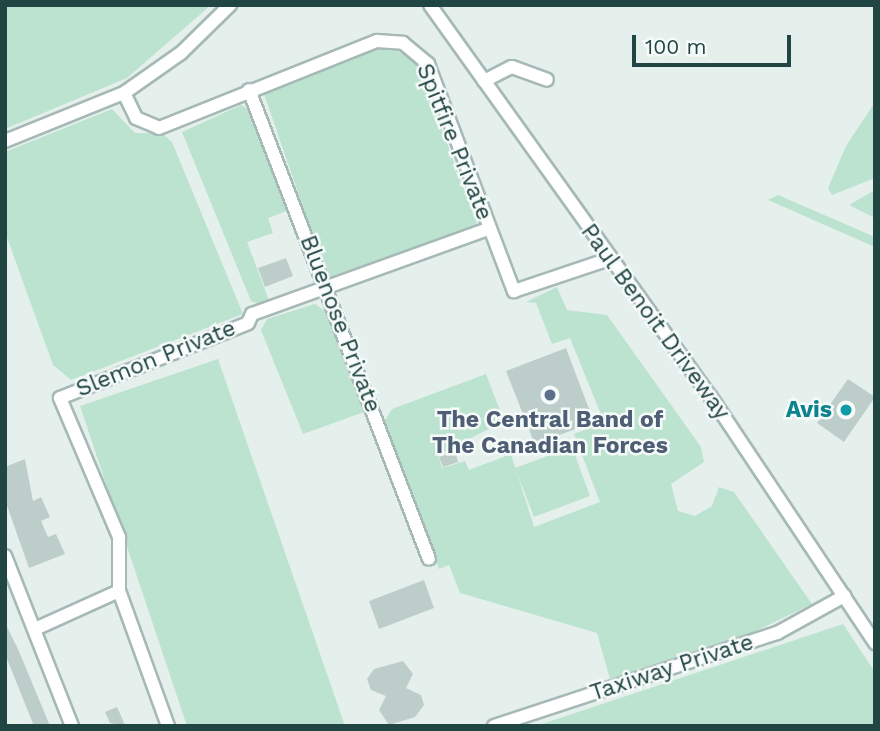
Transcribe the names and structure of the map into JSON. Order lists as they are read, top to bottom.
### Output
{
  "streets": {
    "street": [
      "Spitfire Private",
      "Paul Benoit Driveway",
      "Bluenose Private",
      "Slemon Private",
      "Taxiway Private"
    ]
  },
  "crossings": [
    ["Spitfire Private", "Paul Benoit Driveway"],
    ["Spitfire Private", "Bluenose Private"],
    ["Spitfire Private", "Slemon Private"],
    ["Paul Benoit Driveway", "Taxiway Private"],
    ["Bluenose Private", "Slemon Private"]
  ],
  "places": ["The Central Band of The Canadian Forces", "Avis"],
  "scale_bar": "100 m"
}
